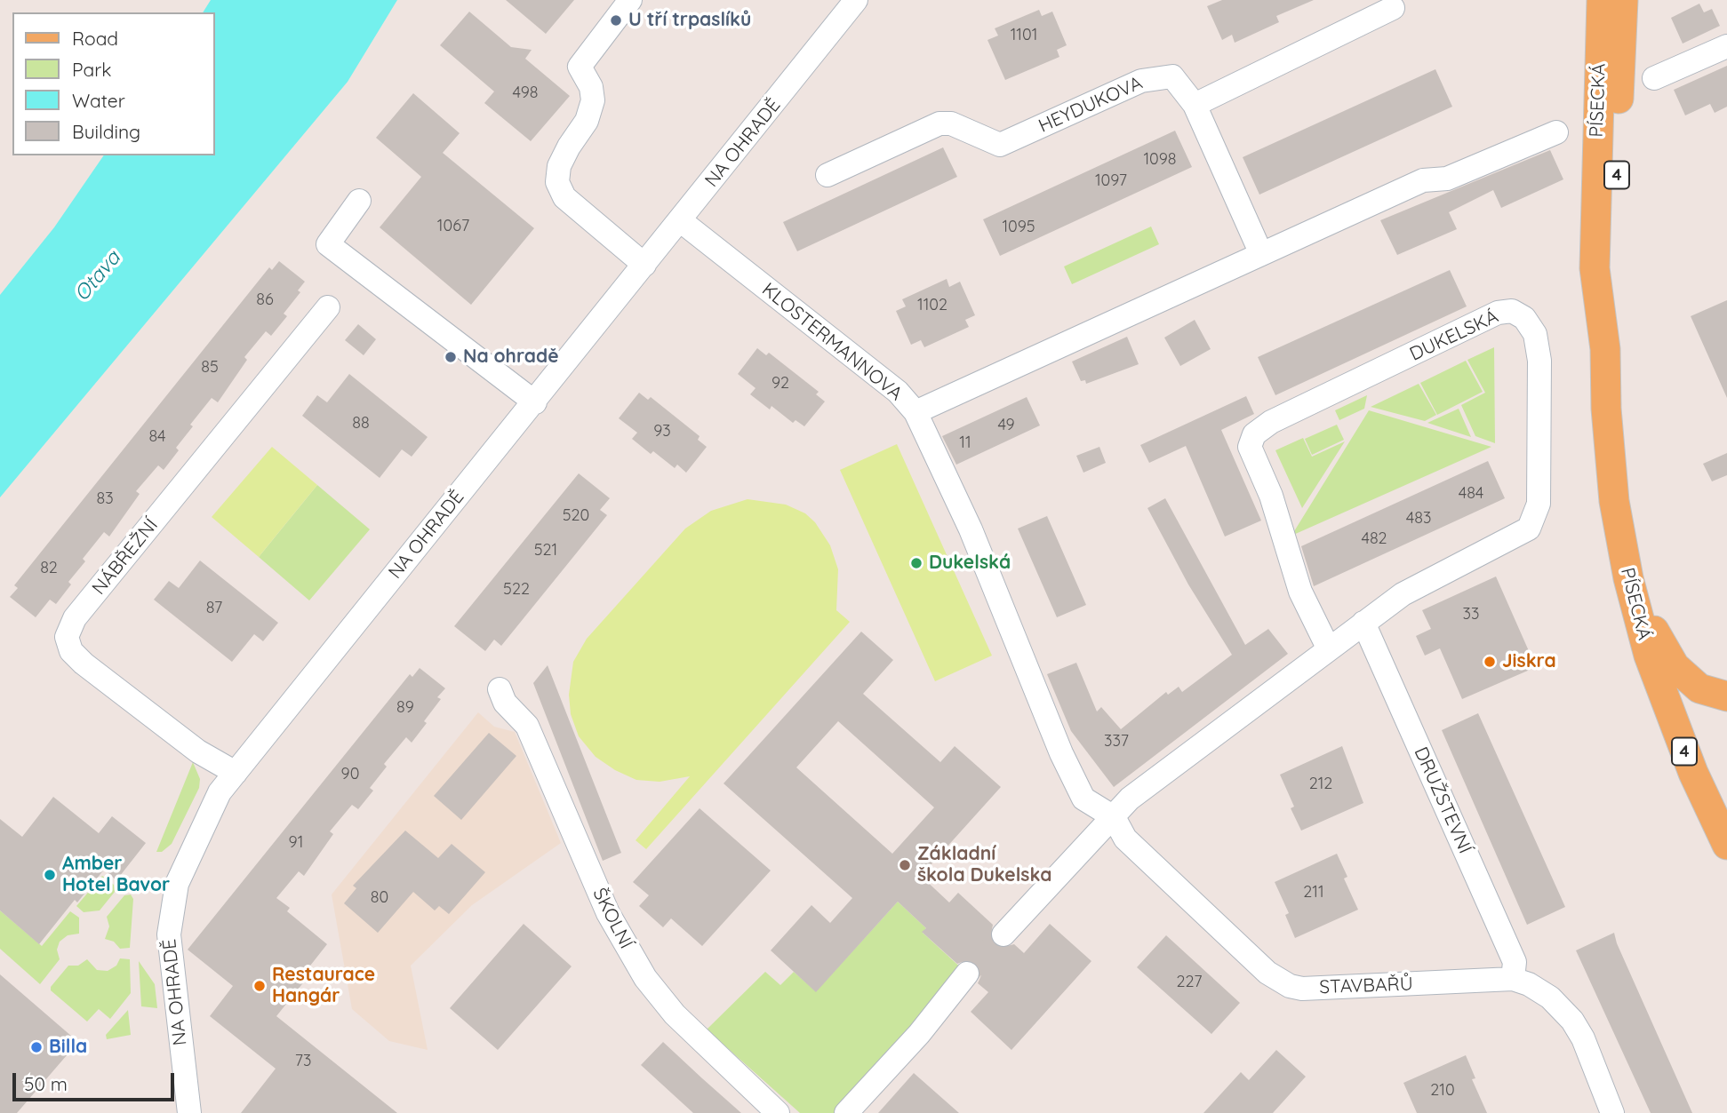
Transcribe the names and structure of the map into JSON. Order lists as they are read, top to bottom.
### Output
{
  "streets": {
    "main road": ["PÍSECKÁ", "4"],
    "street": [
      "HEYDUKOVA",
      "NA OHRADĚ",
      "DUKELSKÁ",
      "KLOSTERMANNOVA",
      "NÁBŘEŽNÍ",
      "DRUŽSTEVNÍ",
      "ŠKOLNÍ",
      "STAVBAŘŮ"
    ]
  },
  "crossings": [
    ["NA OHRADĚ", "KLOSTERMANNOVA"],
    ["NA OHRADĚ", "NÁBŘEŽNÍ"],
    ["DUKELSKÁ", "KLOSTERMANNOVA"],
    ["DUKELSKÁ", "DRUŽSTEVNÍ"],
    ["DUKELSKÁ", "STAVBAŘŮ"],
    ["KLOSTERMANNOVA", "STAVBAŘŮ"],
    ["DRUŽSTEVNÍ", "STAVBAŘŮ"]
  ],
  "water": ["Otava"],
  "places": [
    "U tří trpaslíků",
    "Na ohradě",
    "Dukelská",
    "Jiskra",
    "Základní škola Dukelska",
    "Amber Hotel Bavor",
    "Restaurace Hangár",
    "Billa"
  ],
  "house_numbers": [
    "1101",
    "498",
    "1098",
    "1097",
    "1067",
    "1095",
    "86",
    "1102",
    "85",
    "92",
    "88",
    "49",
    "93",
    "84",
    "11",
    "484",
    "83",
    "520",
    "483",
    "482",
    "521",
    "82",
    "522",
    "87",
    "33",
    "89",
    "337",
    "90",
    "212",
    "91",
    "211",
    "80",
    "227",
    "73",
    "210"
  ],
  "legend": [
    "Road",
    "Park",
    "Water",
    "Building"
  ],
  "scale_bar": "50 m"
}
